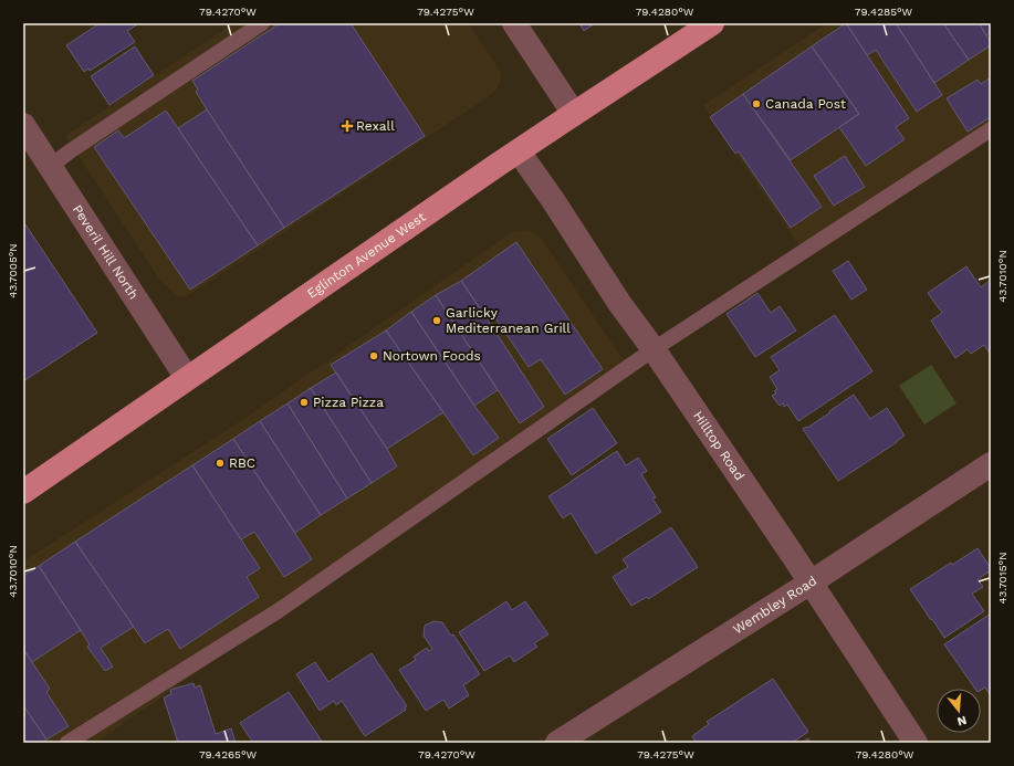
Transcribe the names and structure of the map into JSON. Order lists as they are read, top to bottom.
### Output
{
  "streets": {
    "main road": ["Eglinton Avenue West"],
    "street": ["Peveril Hill North", "Hilltop Road", "Wembley Road"]
  },
  "crossings": [
    ["Peveril Hill North", "Eglinton Avenue West"],
    ["Eglinton Avenue West", "Hilltop Road"],
    ["Hilltop Road", "Wembley Road"]
  ],
  "places": {
    "other": [
      "Canada Post",
      "Garlicky Mediterranean Grill",
      "Nortown Foods",
      "Pizza Pizza",
      "RBC"
    ],
    "health": ["Rexall"]
  },
  "north": "bottom",
  "coordinates": [
    "79.4270°W",
    "79.4275°W",
    "79.4280°W",
    "79.4285°W",
    "43.7005°N",
    "43.7010°N",
    "43.7015°N",
    "79.4265°W"
  ]
}
